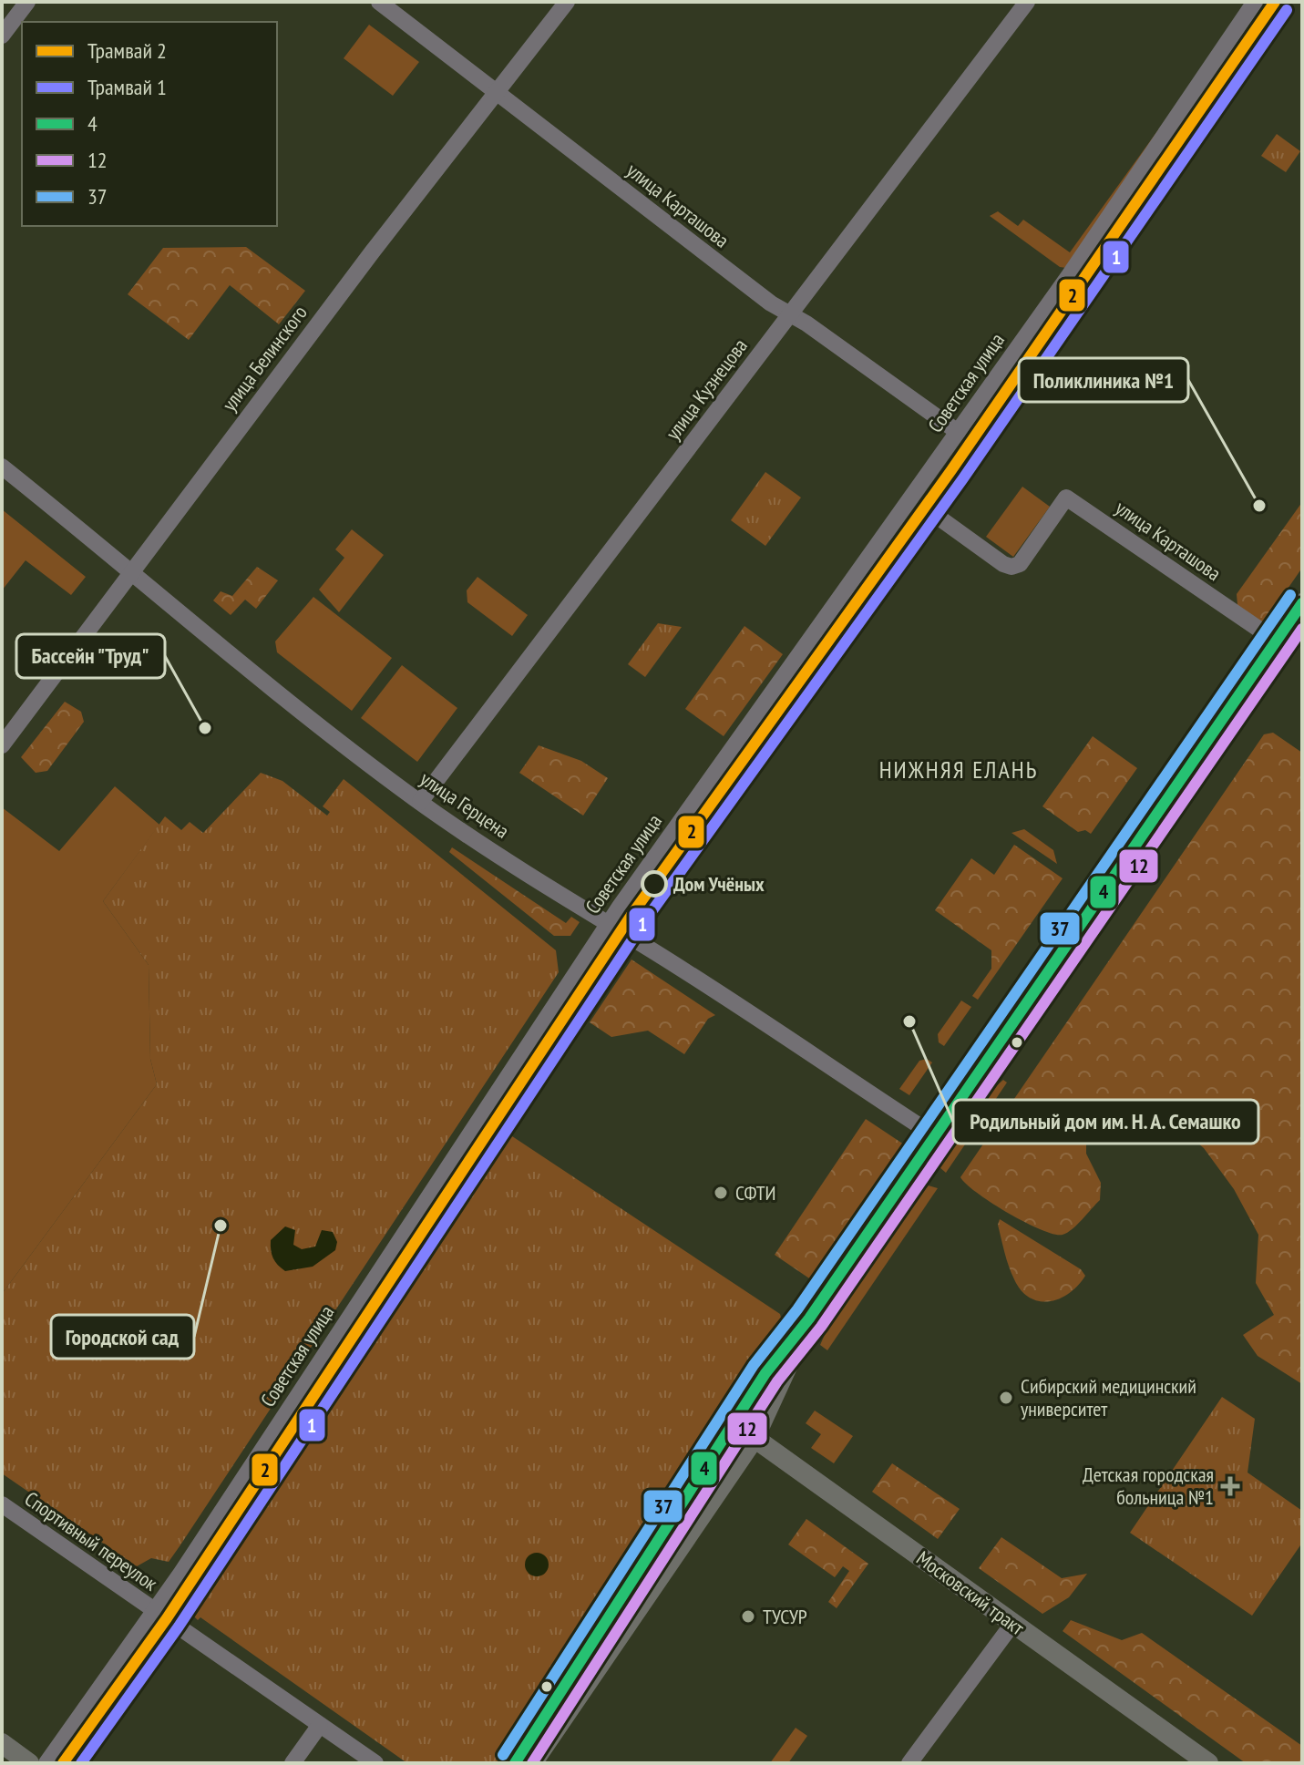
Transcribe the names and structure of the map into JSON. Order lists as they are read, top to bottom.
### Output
{
  "streets": {
    "main road": ["Московский тракт"],
    "street": [
      "улица Карташова",
      "улица Белинского",
      "Советская улица",
      "улица Кузнецова",
      "улица Герцена",
      "Спортивный переулок"
    ]
  },
  "crossings": [
    ["улица Карташова", "улица Белинского"],
    ["улица Карташова", "Советская улица"],
    ["улица Карташова", "улица Кузнецова"],
    ["улица Белинского", "улица Герцена"],
    ["Советская улица", "улица Герцена"],
    ["Советская улица", "Спортивный переулок"],
    ["улица Кузнецова", "улица Герцена"]
  ],
  "districts": ["НИЖНЯЯ ЕЛАНЬ"],
  "places": {
    "other": [
      "Поликлиника №1",
      "Бассейн \"Труд\"",
      "Дом Учёных",
      "Родильный дом им. Н. А. Семашко",
      "СФТИ",
      "Городской сад",
      "Сибирский медицинский университет",
      "ТУСУР"
    ],
    "health": ["Детская городская больница №1"]
  },
  "lines": [
    "tram line 2",
    "tram line 1",
    "transit line 37",
    "transit line 4",
    "transit line 12"
  ],
  "legend": [
    "Трамвай 2",
    "Трамвай 1",
    "4",
    "12",
    "37"
  ]
}
